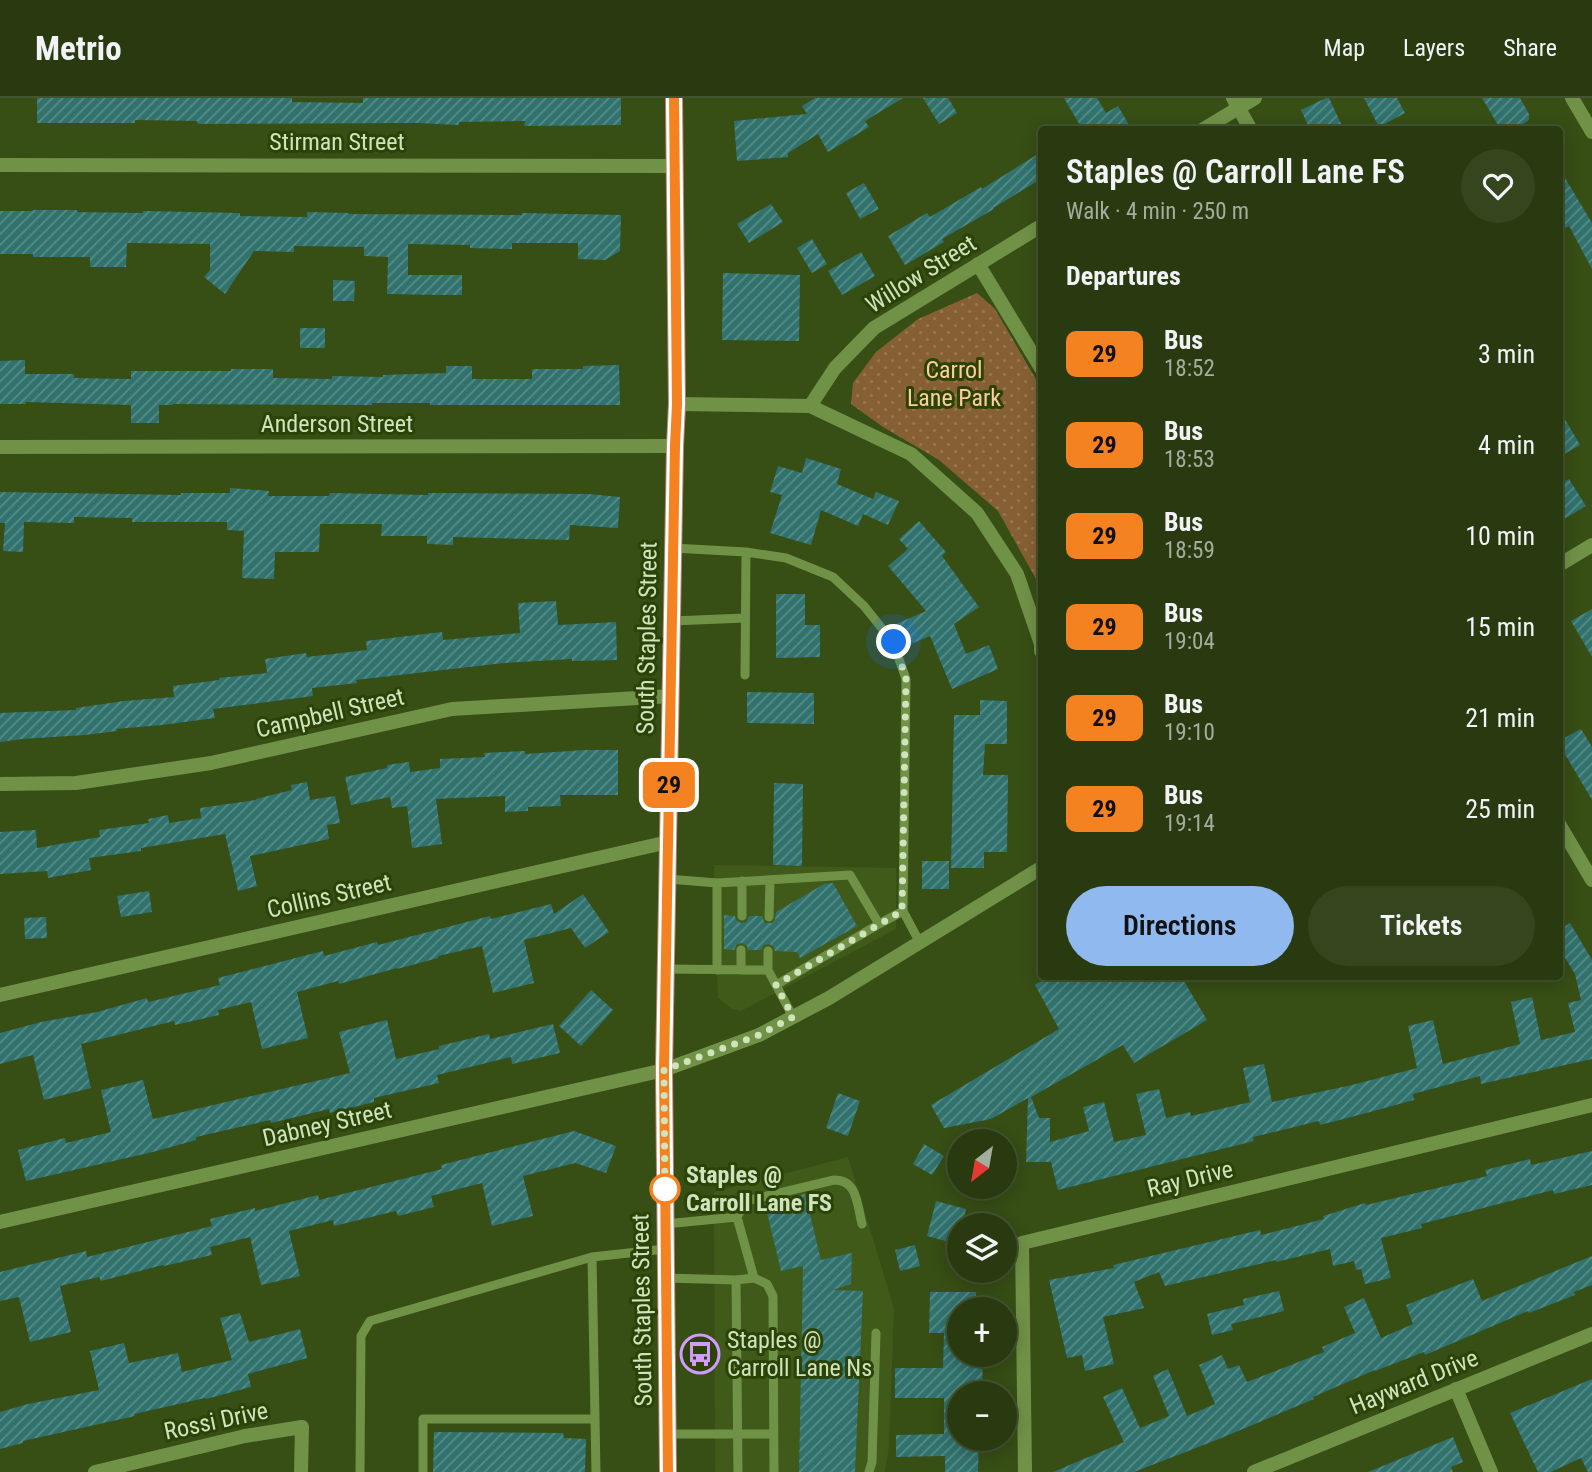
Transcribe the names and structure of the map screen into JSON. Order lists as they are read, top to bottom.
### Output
{
  "streets": {
    "main road": ["South Staples Street"],
    "street": [
      "Stirman Street",
      "Willow Street",
      "Anderson Street",
      "Campbell Street",
      "Collins Street",
      "Dabney Street",
      "Ray Drive",
      "Hayward Drive",
      "Rossi Drive"
    ]
  },
  "crossings": [
    ["Stirman Street", "South Staples Street"],
    ["Anderson Street", "South Staples Street"],
    ["South Staples Street", "Campbell Street"],
    ["South Staples Street", "Collins Street"],
    ["South Staples Street", "Dabney Street"]
  ],
  "parks": ["Carrol Lane Park"],
  "places": {
    "other": ["Staples @ Carroll Lane FS"],
    "bus stop": ["Staples @ Carroll Lane Ns"]
  },
  "lines": ["bus line 29"],
  "north": "bottom left",
  "page": {
    "header": "Metrio",
    "nav": ["Map", "Layers", "Share"],
    "on_map": "29",
    "heading": [
      ["Staples @ Carroll Lane FS", "Walk · 4 min · 250 m"],
      "Departures"
    ],
    "list": [
      {
        "mark": "29",
        "name": "Bus",
        "note": "18:52",
        "value": "3 min"
      },
      {
        "mark": "29",
        "name": "Bus",
        "note": "18:53",
        "value": "4 min"
      },
      {
        "mark": "29",
        "name": "Bus",
        "note": "18:59",
        "value": "10 min"
      },
      {
        "mark": "29",
        "name": "Bus",
        "note": "19:04",
        "value": "15 min"
      },
      {
        "mark": "29",
        "name": "Bus",
        "note": "19:10",
        "value": "21 min"
      },
      {
        "mark": "29",
        "name": "Bus",
        "note": "19:14",
        "value": "25 min"
      }
    ],
    "buttons": ["Directions", "Tickets"],
    "map_buttons": ["+", "−"]
  }
}
